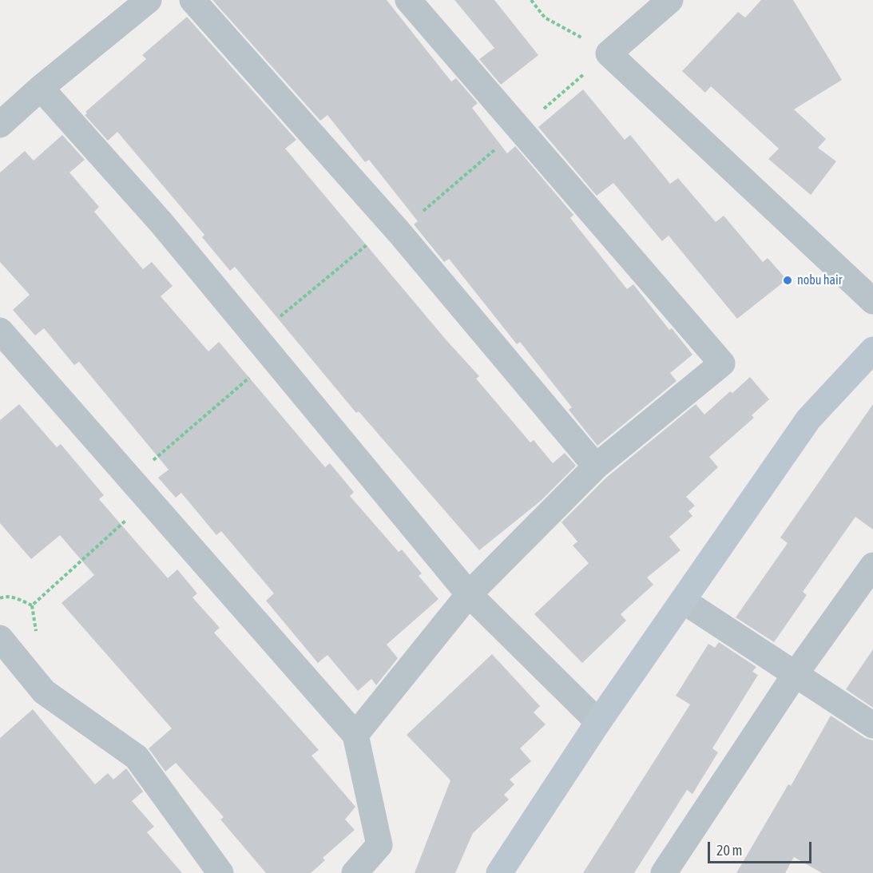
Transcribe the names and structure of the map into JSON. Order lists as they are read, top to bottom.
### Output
{
  "places": ["nobu hair"],
  "scale_bar": "20 m"
}
